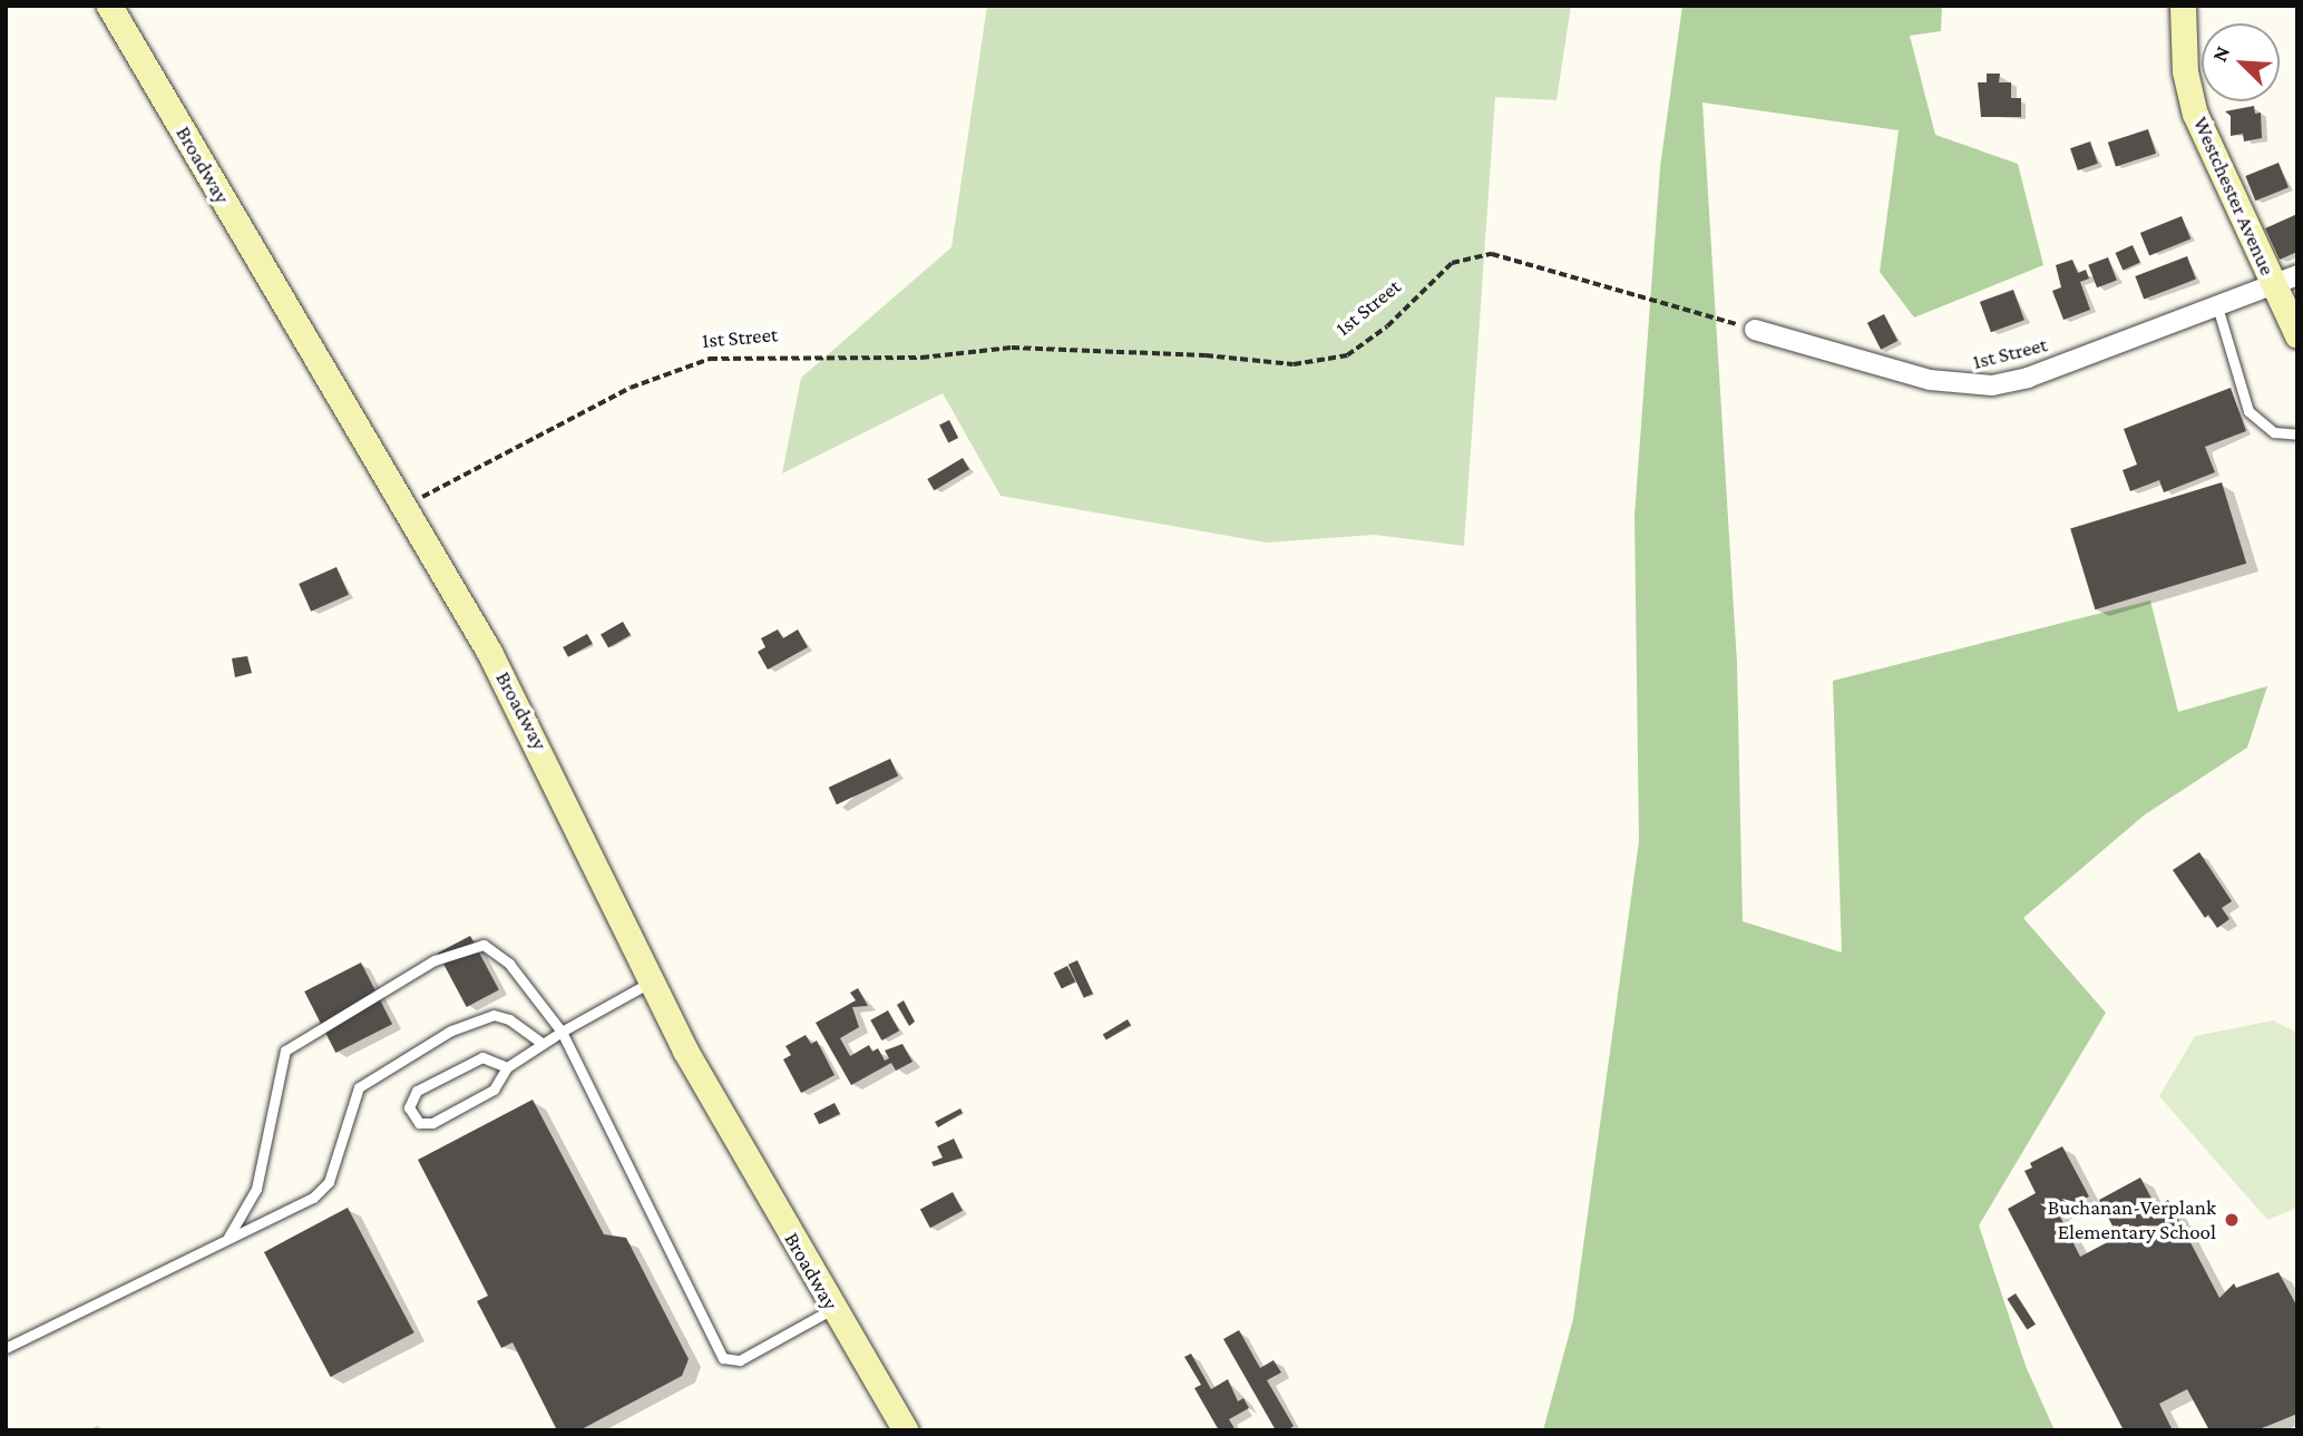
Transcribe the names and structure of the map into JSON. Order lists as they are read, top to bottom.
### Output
{
  "streets": {
    "street": ["Broadway", "Westchester Avenue", "1st Street"]
  },
  "crossings": [
    ["Broadway", "1st Street"],
    ["Westchester Avenue", "1st Street"]
  ],
  "places": ["Buchanan-Verplank Elementary School"],
  "north": "top left"
}
